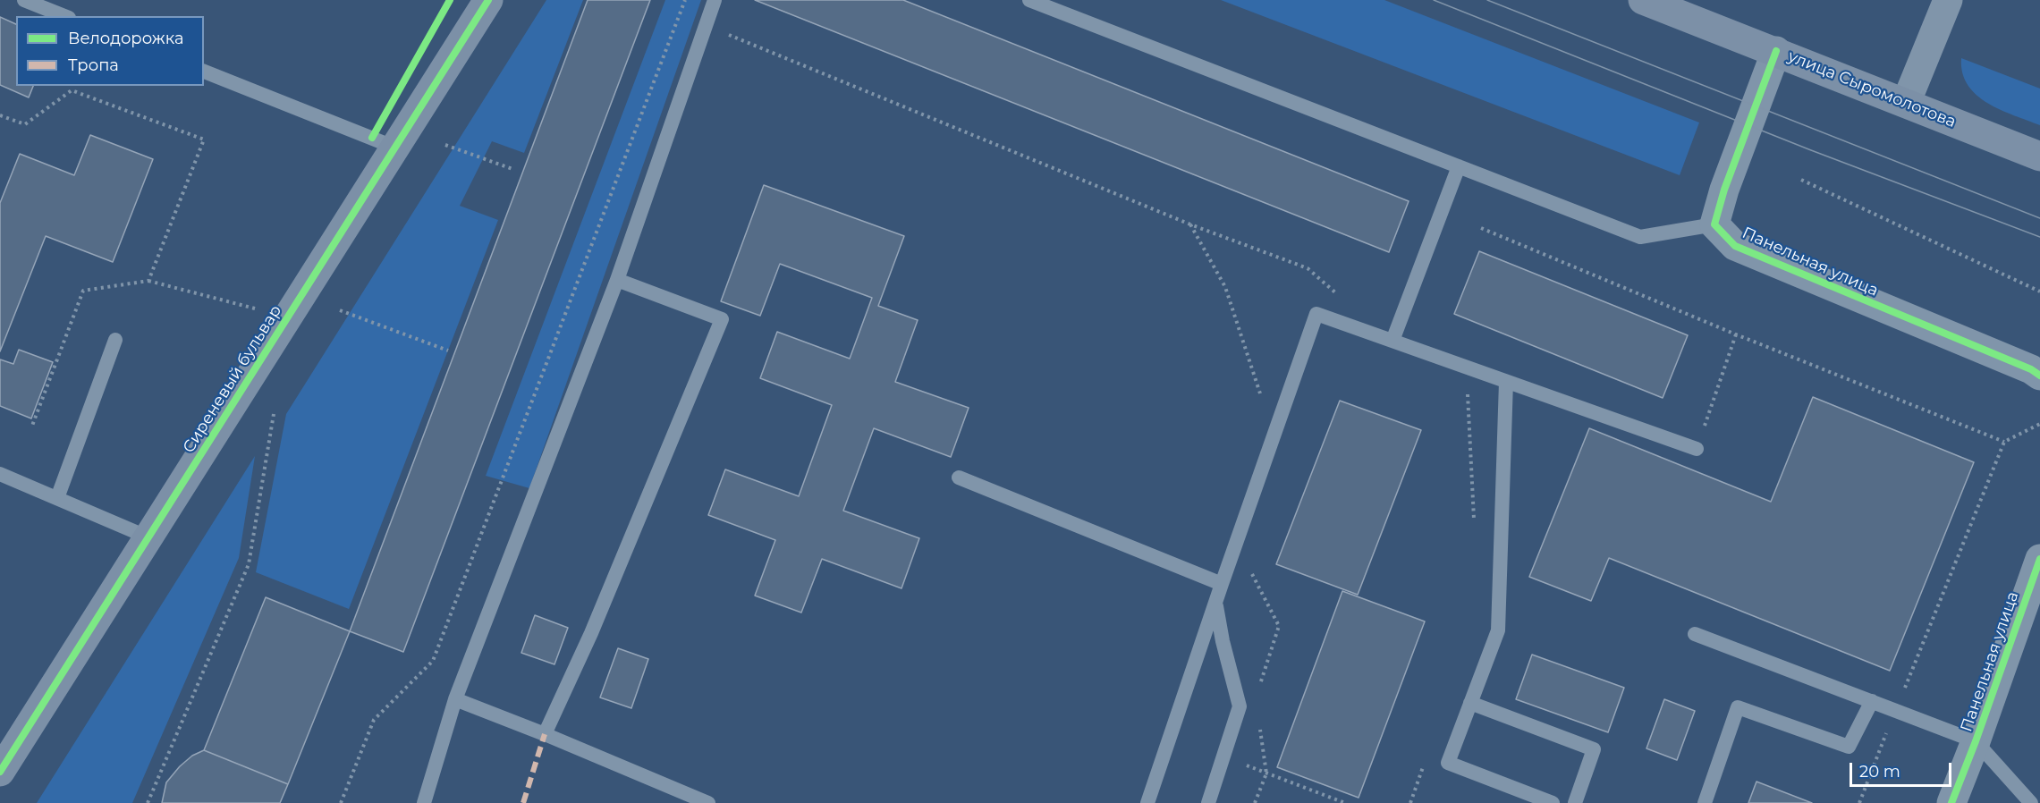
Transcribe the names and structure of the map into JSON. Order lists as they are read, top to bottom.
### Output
{
  "streets": {
    "street": ["улица Сыромолотова", "Панельная улица", "Сиреневый бульвар"]
  },
  "legend": ["Велодорожка", "Тропа"],
  "scale_bar": "20 m"
}
